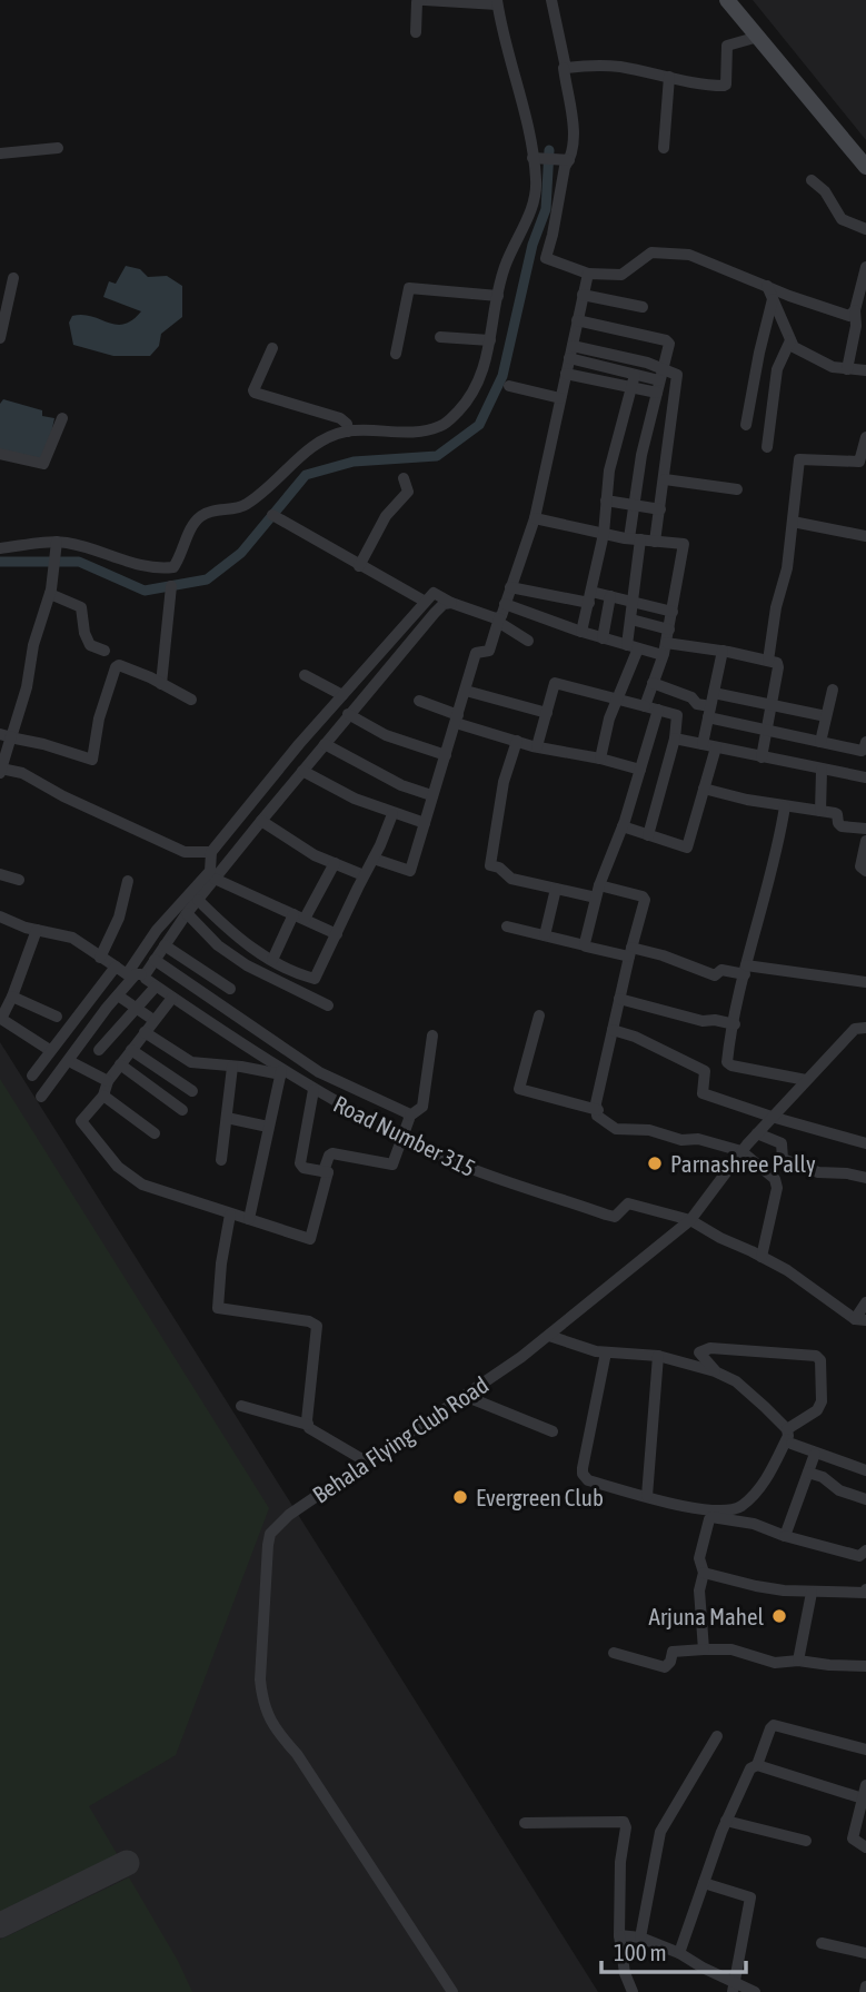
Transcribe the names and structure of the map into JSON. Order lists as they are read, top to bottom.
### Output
{
  "streets": {
    "street": ["Road Number 315", "Behala Flying Club Road"]
  },
  "crossings": [
    ["Road Number 315", "Behala Flying Club Road"]
  ],
  "places": ["Parnashree Pally", "Evergreen Club", "Arjuna Mahel"],
  "scale_bar": "100 m"
}
